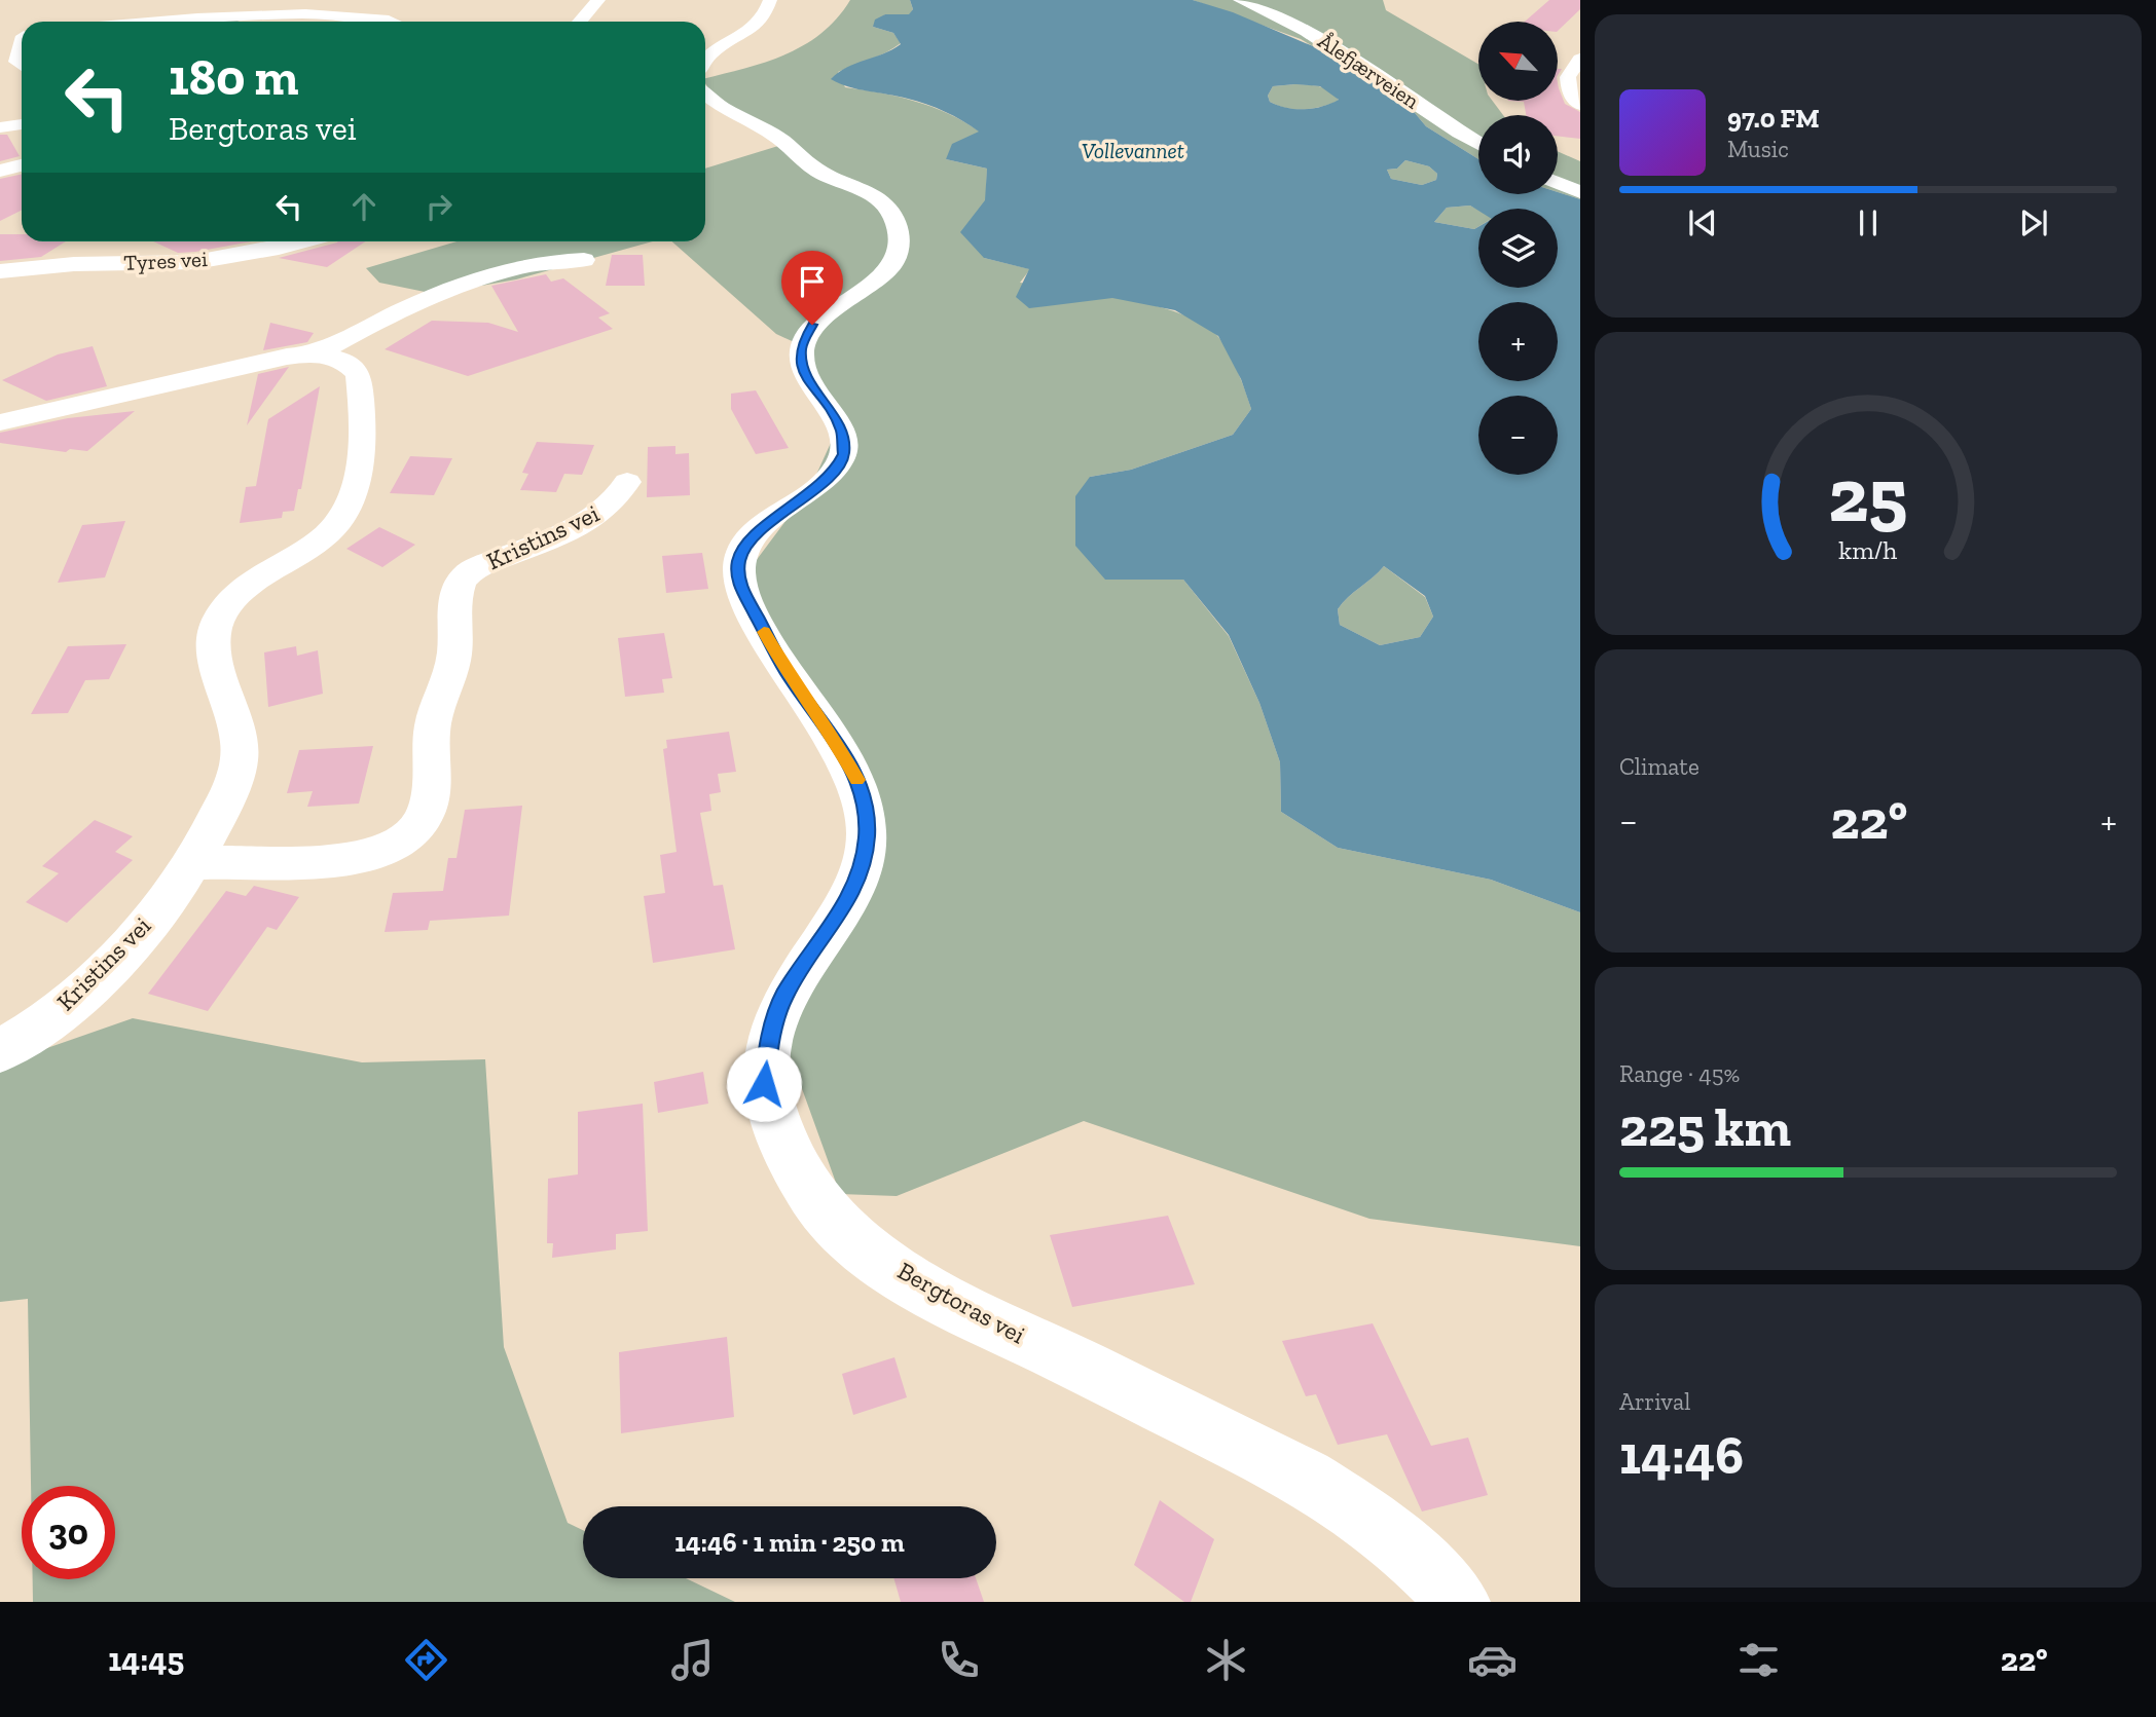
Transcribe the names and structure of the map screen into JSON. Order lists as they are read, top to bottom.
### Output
{
  "streets": {
    "street": [
      "Ålefjærveien",
      "Tyres vei",
      "Kristins vei",
      "Bergtoras vei"
    ]
  },
  "water": ["Vollevannet"],
  "north": "top left",
  "page": {
    "map_buttons": ["+", "−"],
    "turn": ["180 m", "Bergtoras vei"],
    "song": ["97.0 FM", "Music"],
    "tile": [
      "Climate",
      ["Range · 45%", "225 km"],
      ["Arrival", "14:46"]
    ],
    "heat": ["−", "22°", "+"],
    "limit": "30",
    "trip": "14:46 · 1 min · 250 m",
    "tabs": ["14:45", "22°"],
    "gauge": ["25", "km/h"]
  }
}
